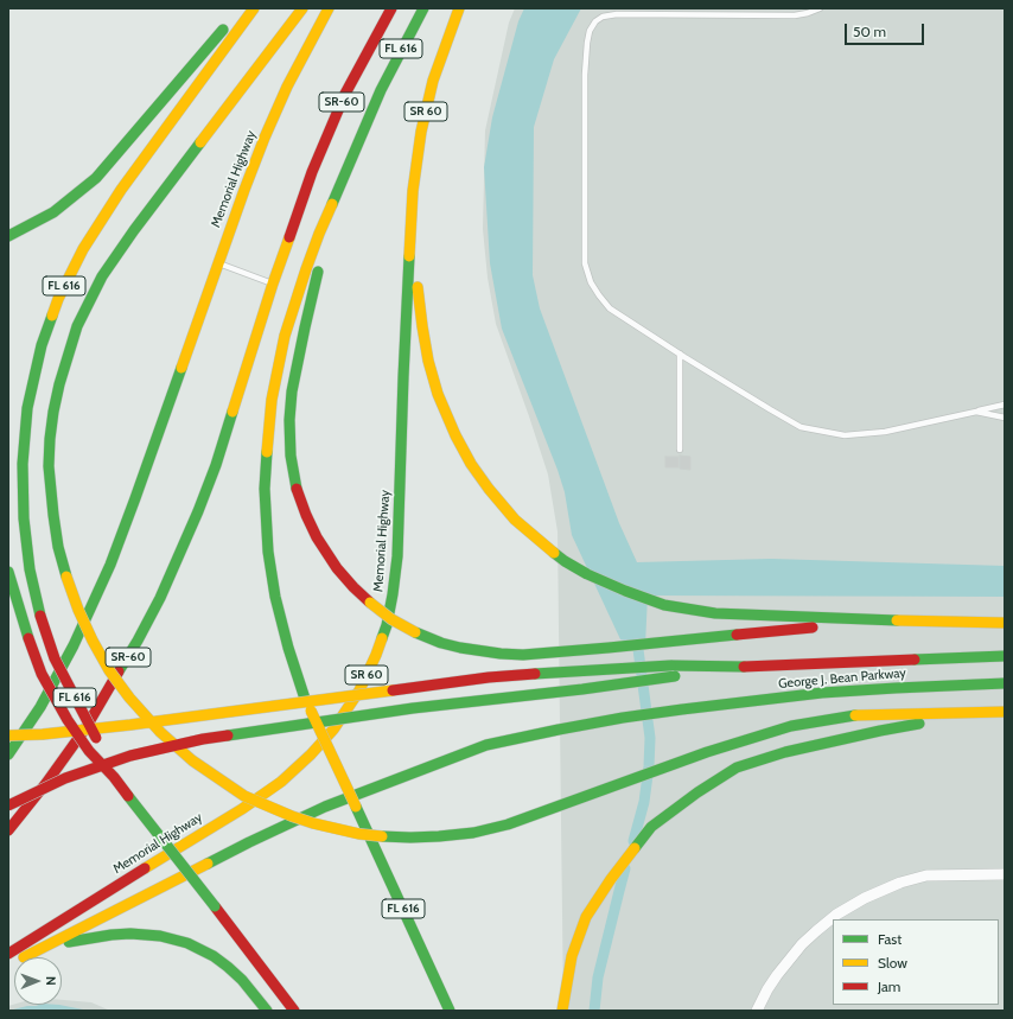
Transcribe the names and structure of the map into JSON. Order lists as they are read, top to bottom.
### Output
{
  "streets": {
    "main road": [
      "FL 616",
      "SR-60",
      "SR 60",
      "Memorial Highway",
      "George J. Bean Parkway"
    ]
  },
  "legend": ["Fast", "Slow", "Jam"],
  "scale_bar": "50 m",
  "north": "right"
}
